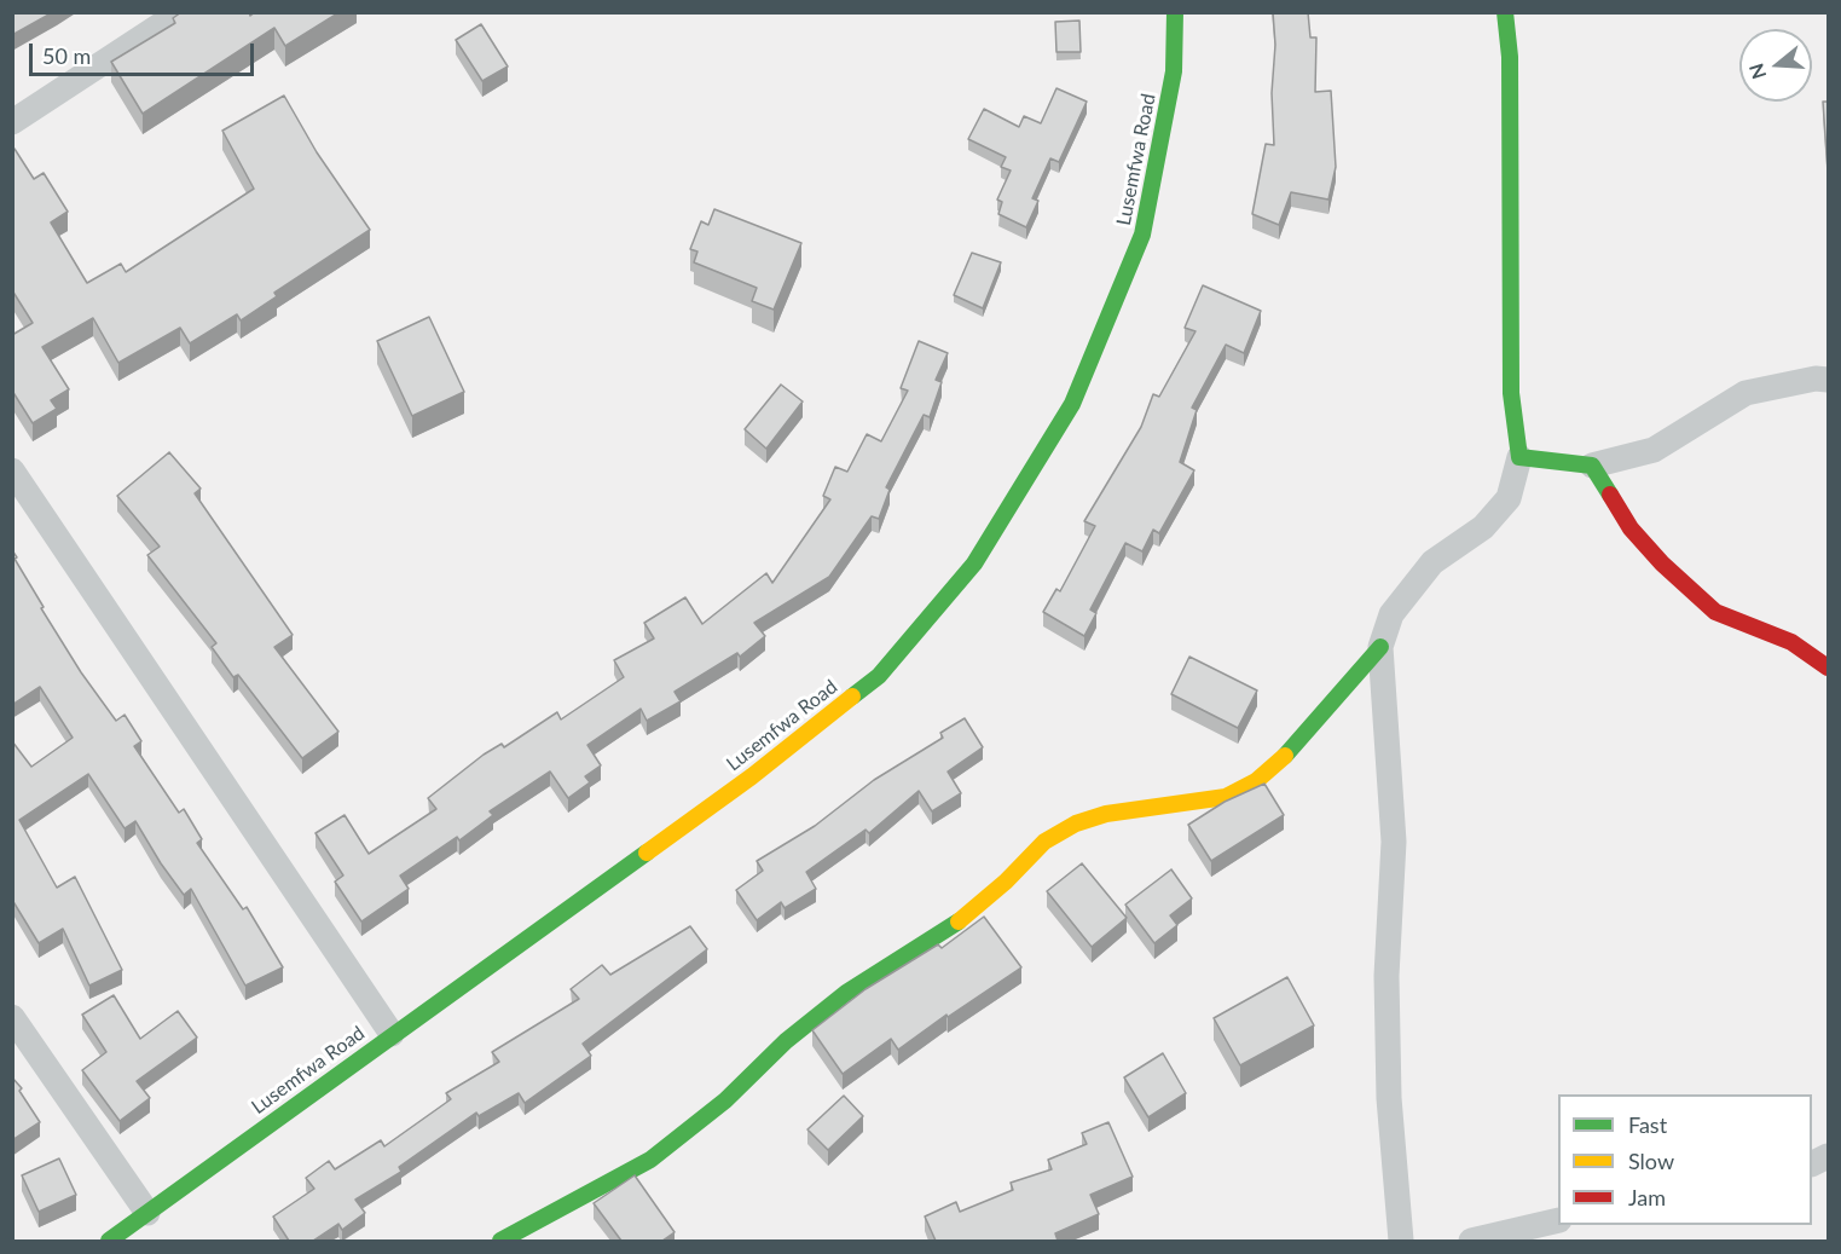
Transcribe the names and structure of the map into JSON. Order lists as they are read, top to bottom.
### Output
{
  "streets": {
    "street": ["Lusemfwa Road"]
  },
  "legend": ["Fast", "Slow", "Jam"],
  "scale_bar": "50 m",
  "north": "left"
}
